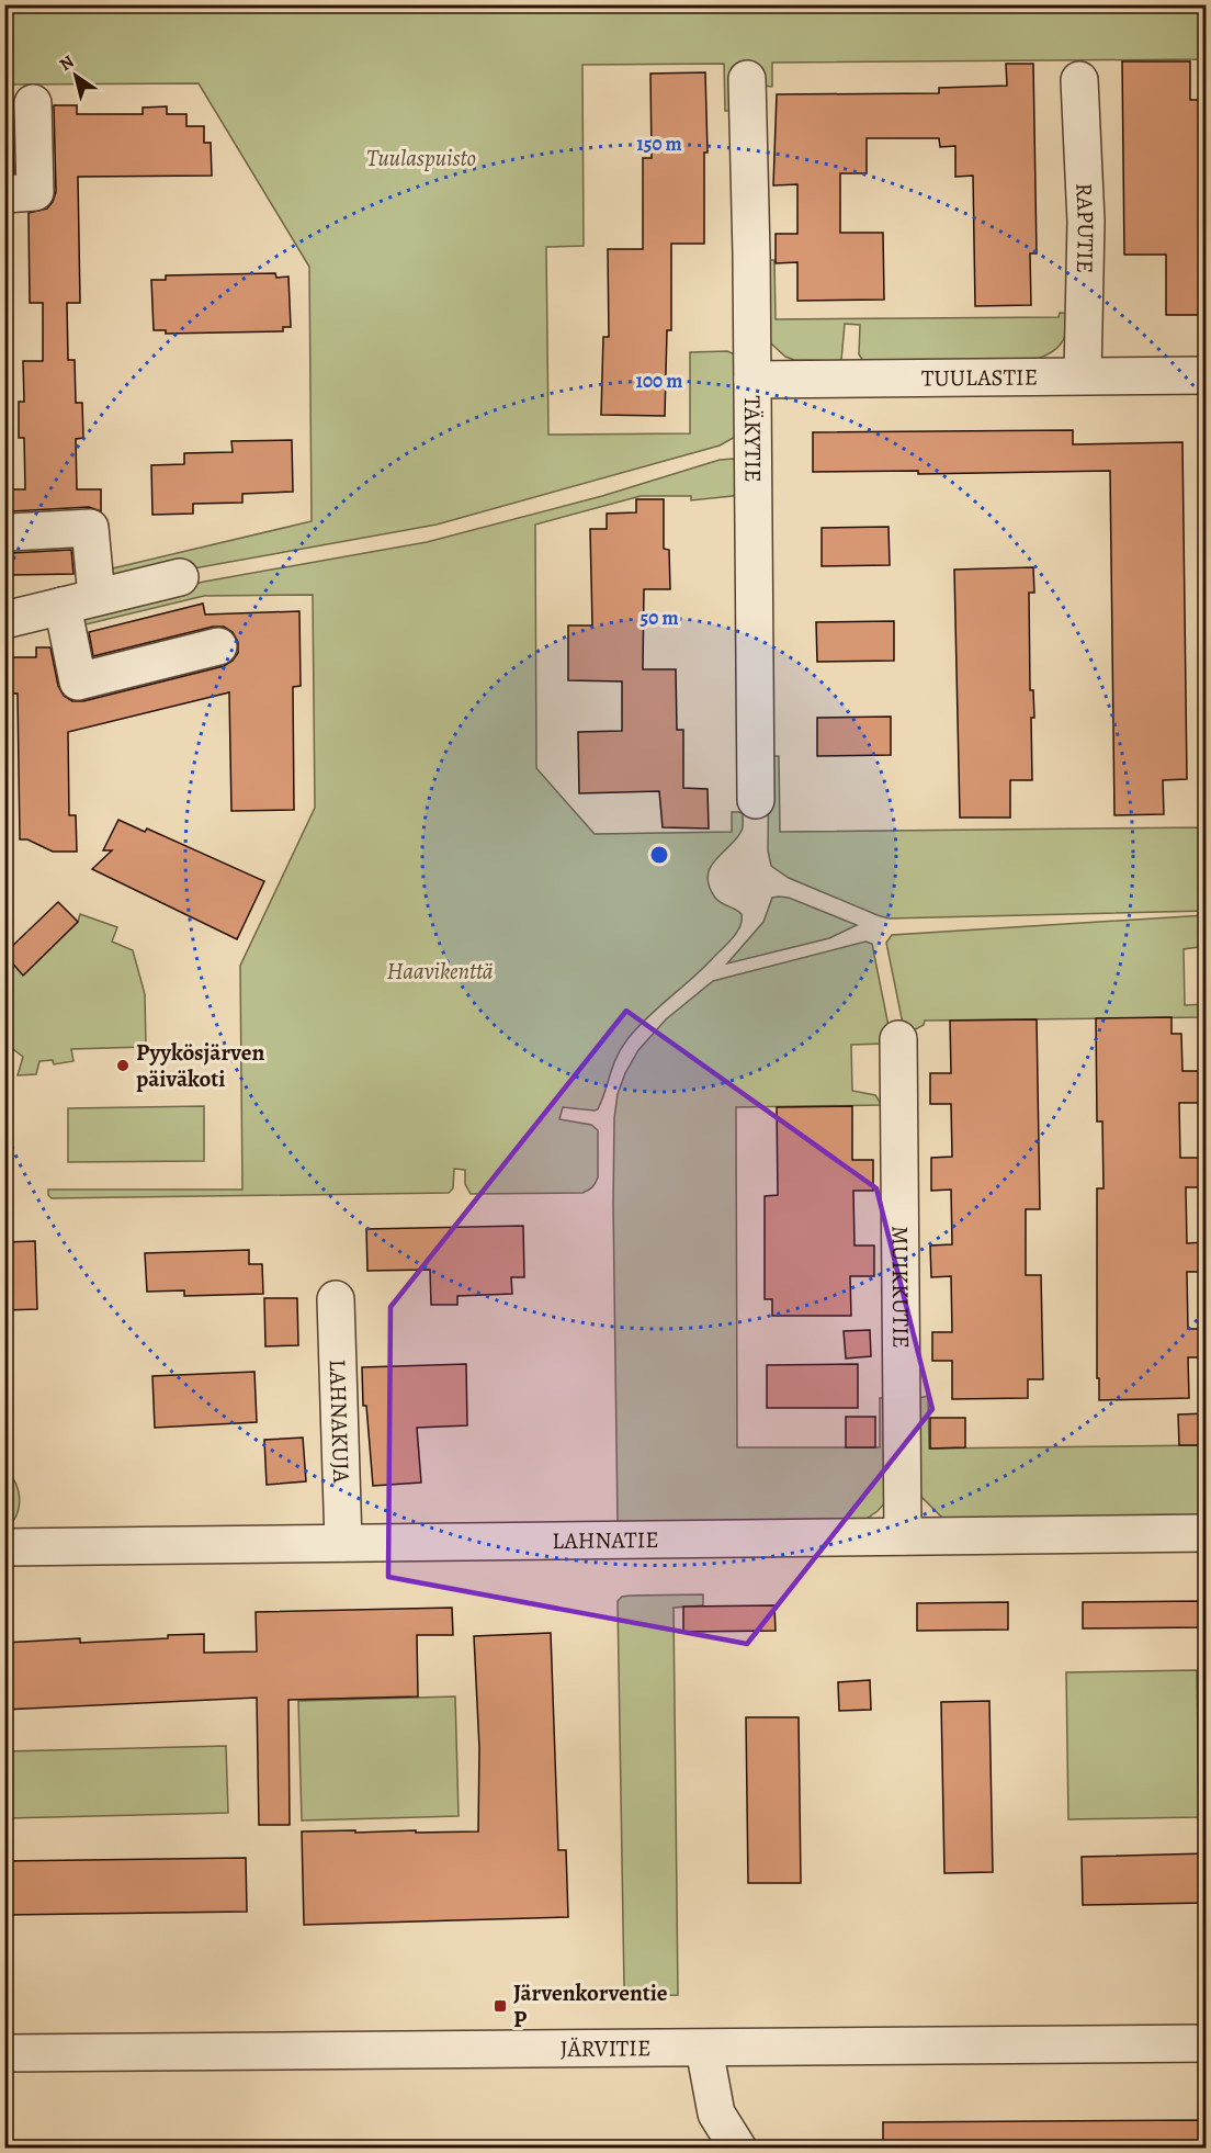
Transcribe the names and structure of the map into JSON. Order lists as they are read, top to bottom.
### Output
{
  "streets": {
    "street": [
      "RAPUTIE",
      "TUULASTIE",
      "TÄKYTIE",
      "MUIKKUTIE",
      "LAHNAKUJA",
      "LAHNATIE",
      "JÄRVITIE"
    ]
  },
  "crossings": [
    ["RAPUTIE", "TUULASTIE"],
    ["TUULASTIE", "TÄKYTIE"],
    ["MUIKKUTIE", "LAHNATIE"],
    ["LAHNAKUJA", "LAHNATIE"]
  ],
  "parks": ["Tuulaspuisto", "Haavikenttä"],
  "places": {
    "other": ["Pyykösjärven päiväkoti"],
    "transit": ["Järvenkorventie P"]
  },
  "north": "top left",
  "rings": ["150 m", "100 m", "50 m"]
}
